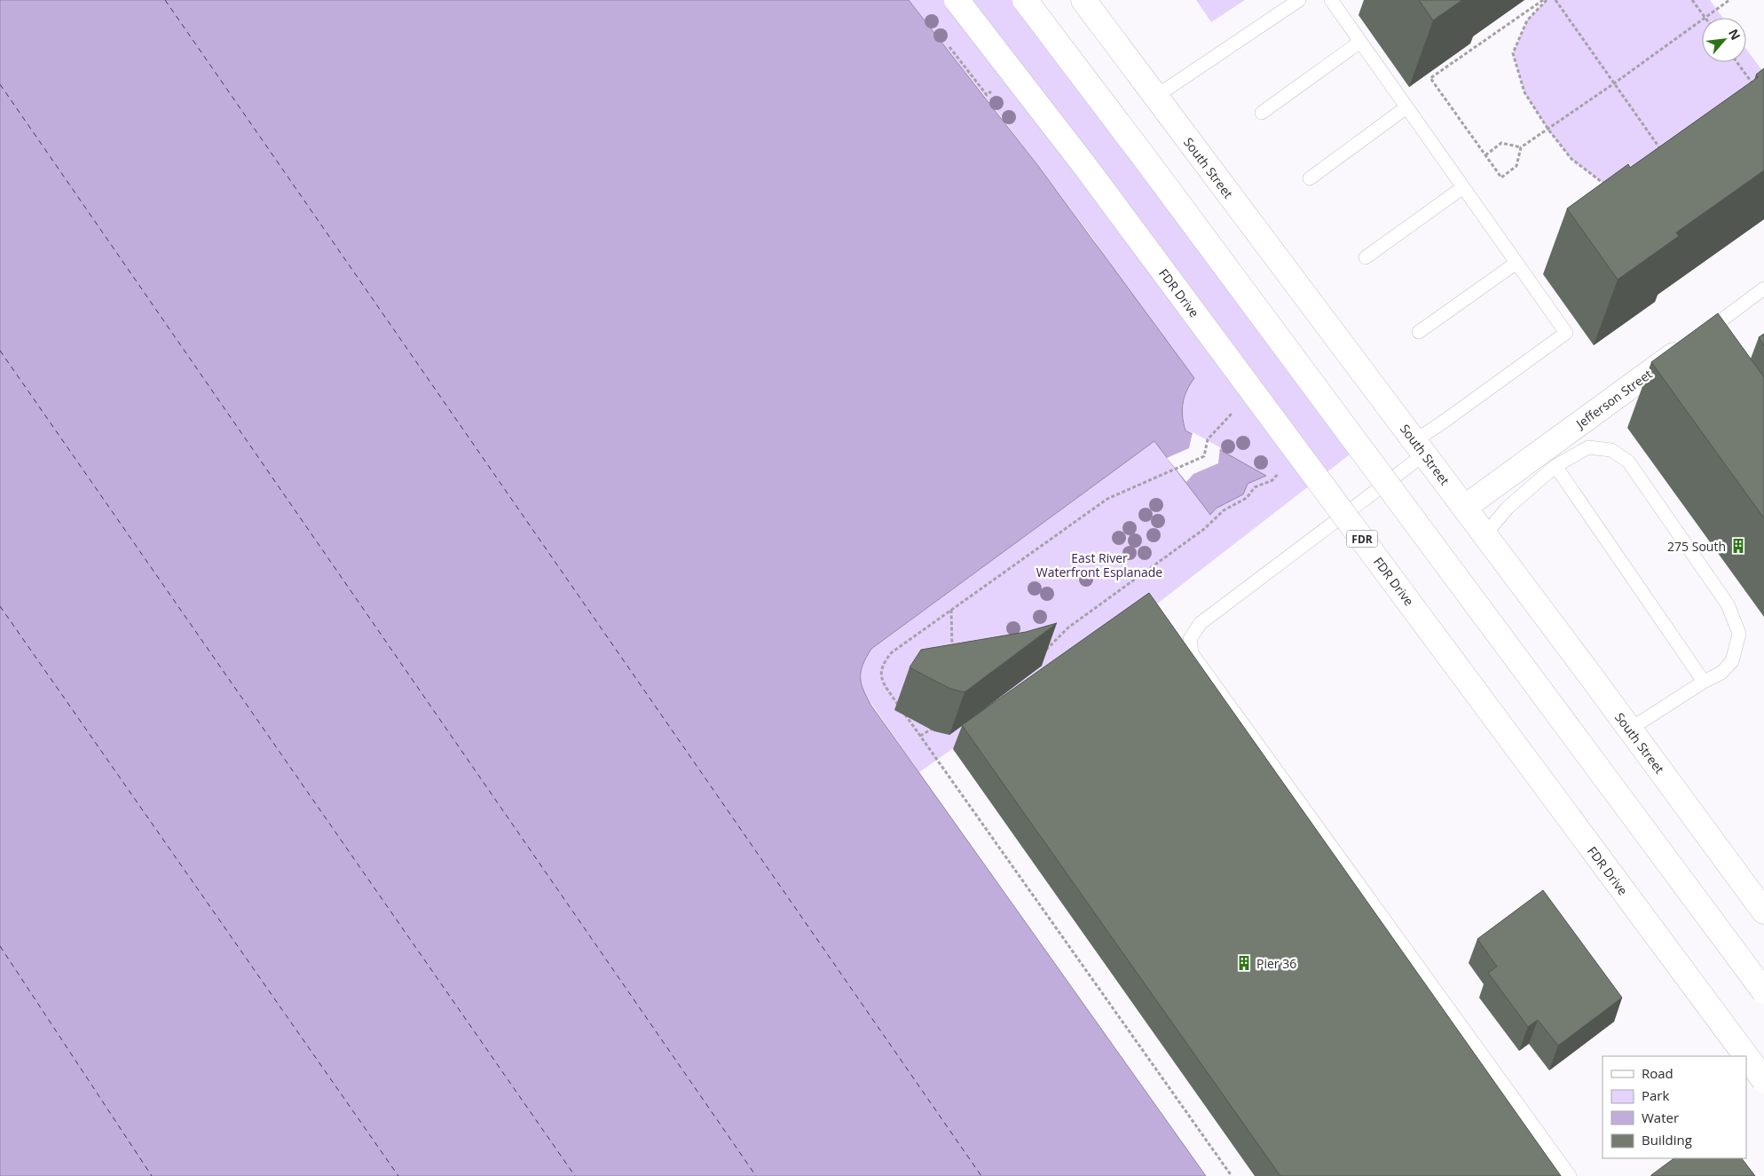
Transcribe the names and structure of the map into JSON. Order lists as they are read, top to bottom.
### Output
{
  "streets": {
    "main road": [
      "South Street",
      "FDR Drive",
      "Jefferson Street",
      "FDR"
    ]
  },
  "crossings": [
    ["South Street", "Jefferson Street"]
  ],
  "parks": ["East River Waterfront Esplanade"],
  "places": {
    "building": ["275 South", "Pier 36"]
  },
  "legend": [
    "Road",
    "Park",
    "Water",
    "Building"
  ],
  "north": "top right"
}
